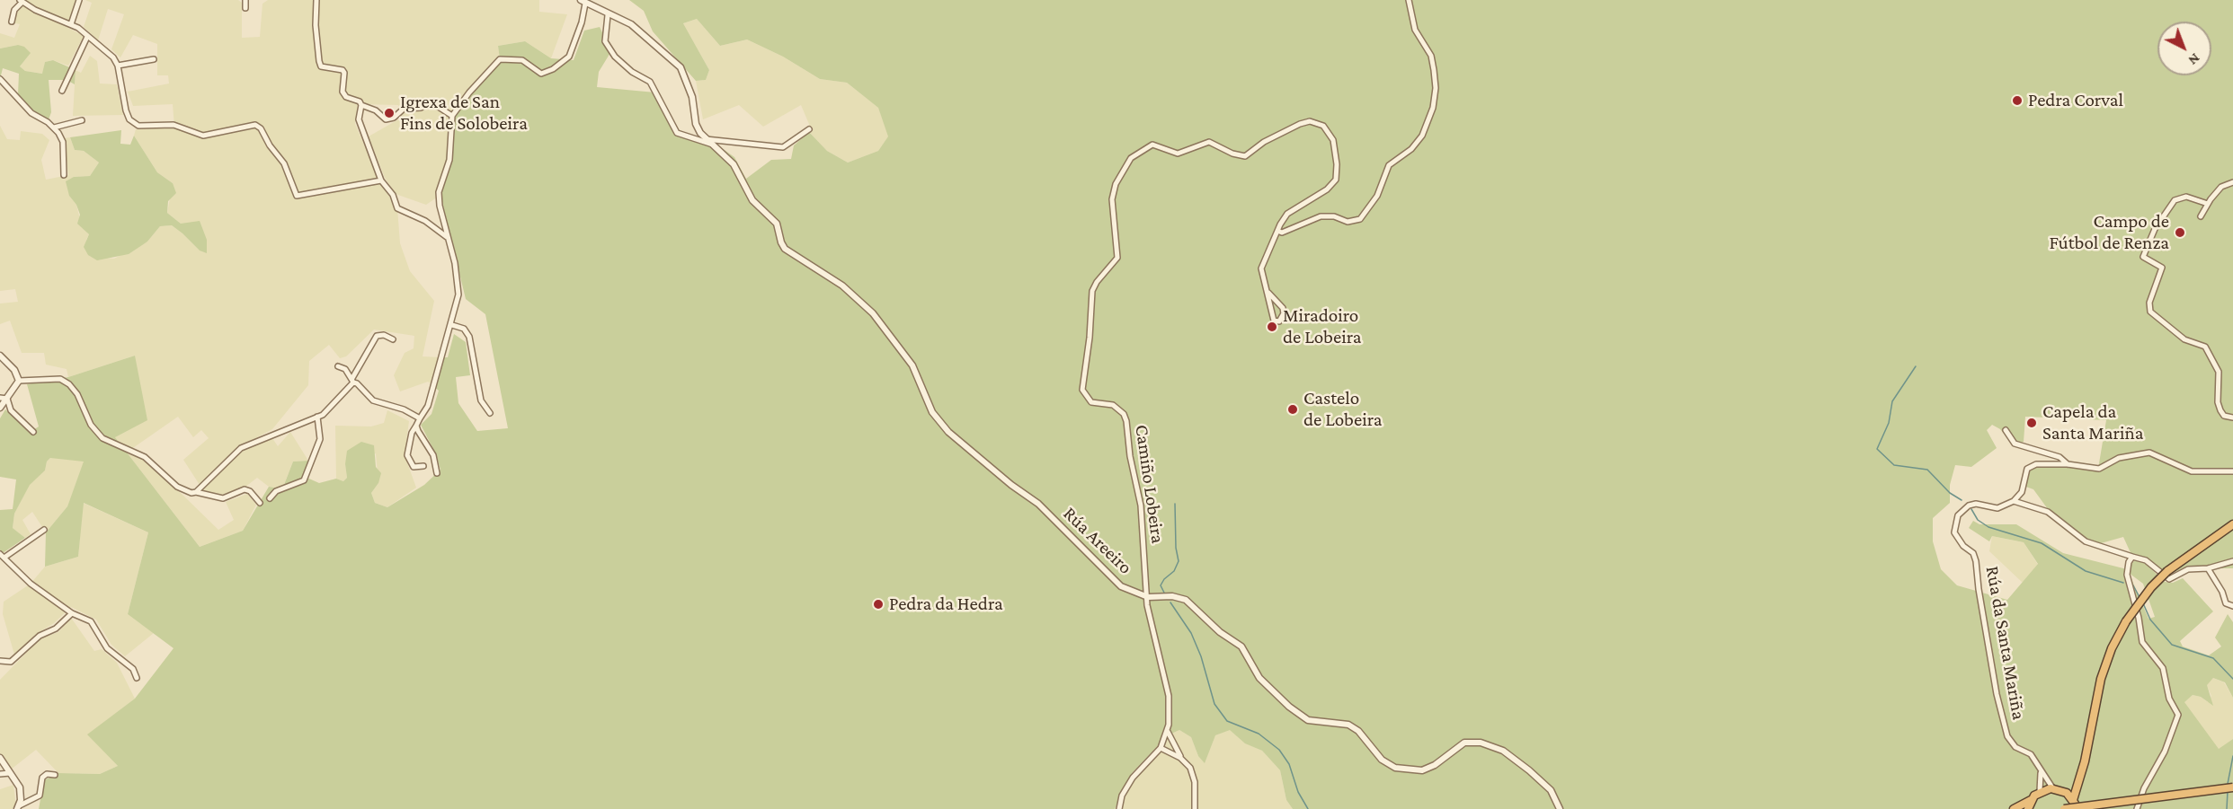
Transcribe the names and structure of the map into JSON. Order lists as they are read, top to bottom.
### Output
{
  "streets": {
    "street": ["Camiño Lobeira", "Rúa Areeiro", "Rúa da Santa Mariña"]
  },
  "crossings": [
    ["Camiño Lobeira", "Rúa Areeiro"]
  ],
  "places": [
    "Pedra Corval",
    "Igrexa de San Fins de Solobeira",
    "Campo de Fútbol de Renza",
    "Miradoiro de Lobeira",
    "Castelo de Lobeira",
    "Capela da Santa Mariña",
    "Pedra da Hedra"
  ],
  "north": "bottom right"
}
